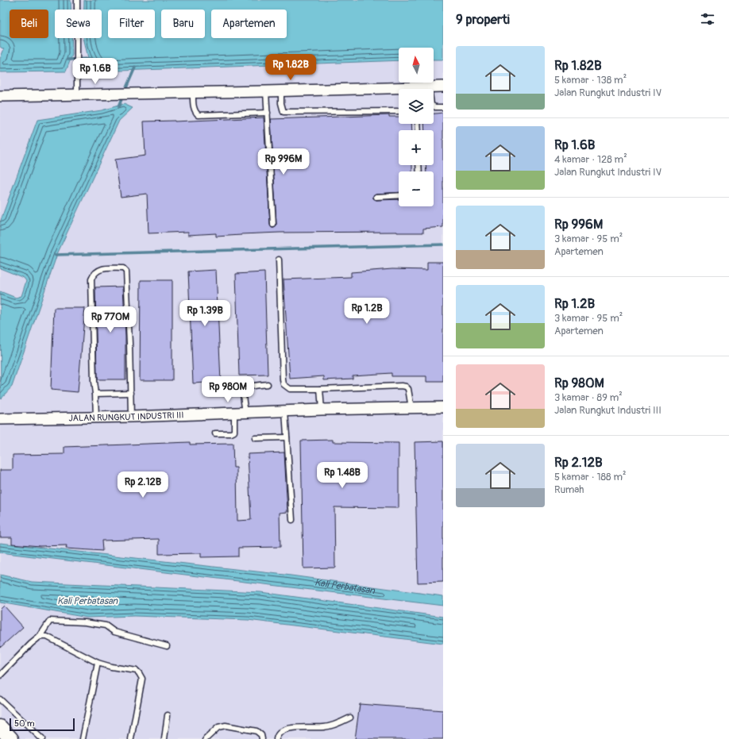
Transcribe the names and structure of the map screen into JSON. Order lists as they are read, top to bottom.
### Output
{
  "streets": {
    "street": ["JALAN RUNGKUT INDUSTRI III"]
  },
  "water": ["Kali Perbatasan"],
  "scale_bar": "50 m",
  "north": "top",
  "page": {
    "heading": "9 properti",
    "chip": [
      "Beli",
      "Sewa",
      "Filter",
      "Baru",
      "Apartemen"
    ],
    "list": [
      {
        "name": "Rp 1.82B",
        "note": "5 kamar · 138 m² · Jalan Rungkut Industri IV"
      },
      {
        "name": "Rp 1.6B",
        "note": "4 kamar · 128 m² · Jalan Rungkut Industri IV"
      },
      {
        "name": "Rp 996M",
        "note": "3 kamar · 95 m² · Apartemen"
      },
      {
        "name": "Rp 1.2B",
        "note": "3 kamar · 95 m² · Apartemen"
      },
      {
        "name": "Rp 980M",
        "note": "3 kamar · 89 m² · Jalan Rungkut Industri III"
      },
      {
        "name": "Rp 2.12B",
        "note": "5 kamar · 188 m² · Rumah"
      }
    ],
    "map_buttons": ["+", "−"],
    "price": [
      "Rp 1.82B",
      "Rp 1.6B",
      "Rp 996M",
      "Rp 1.2B",
      "Rp 1.39B",
      "Rp 770M",
      "Rp 980M",
      "Rp 1.48B",
      "Rp 2.12B"
    ],
    "scale": "50 m"
  }
}
